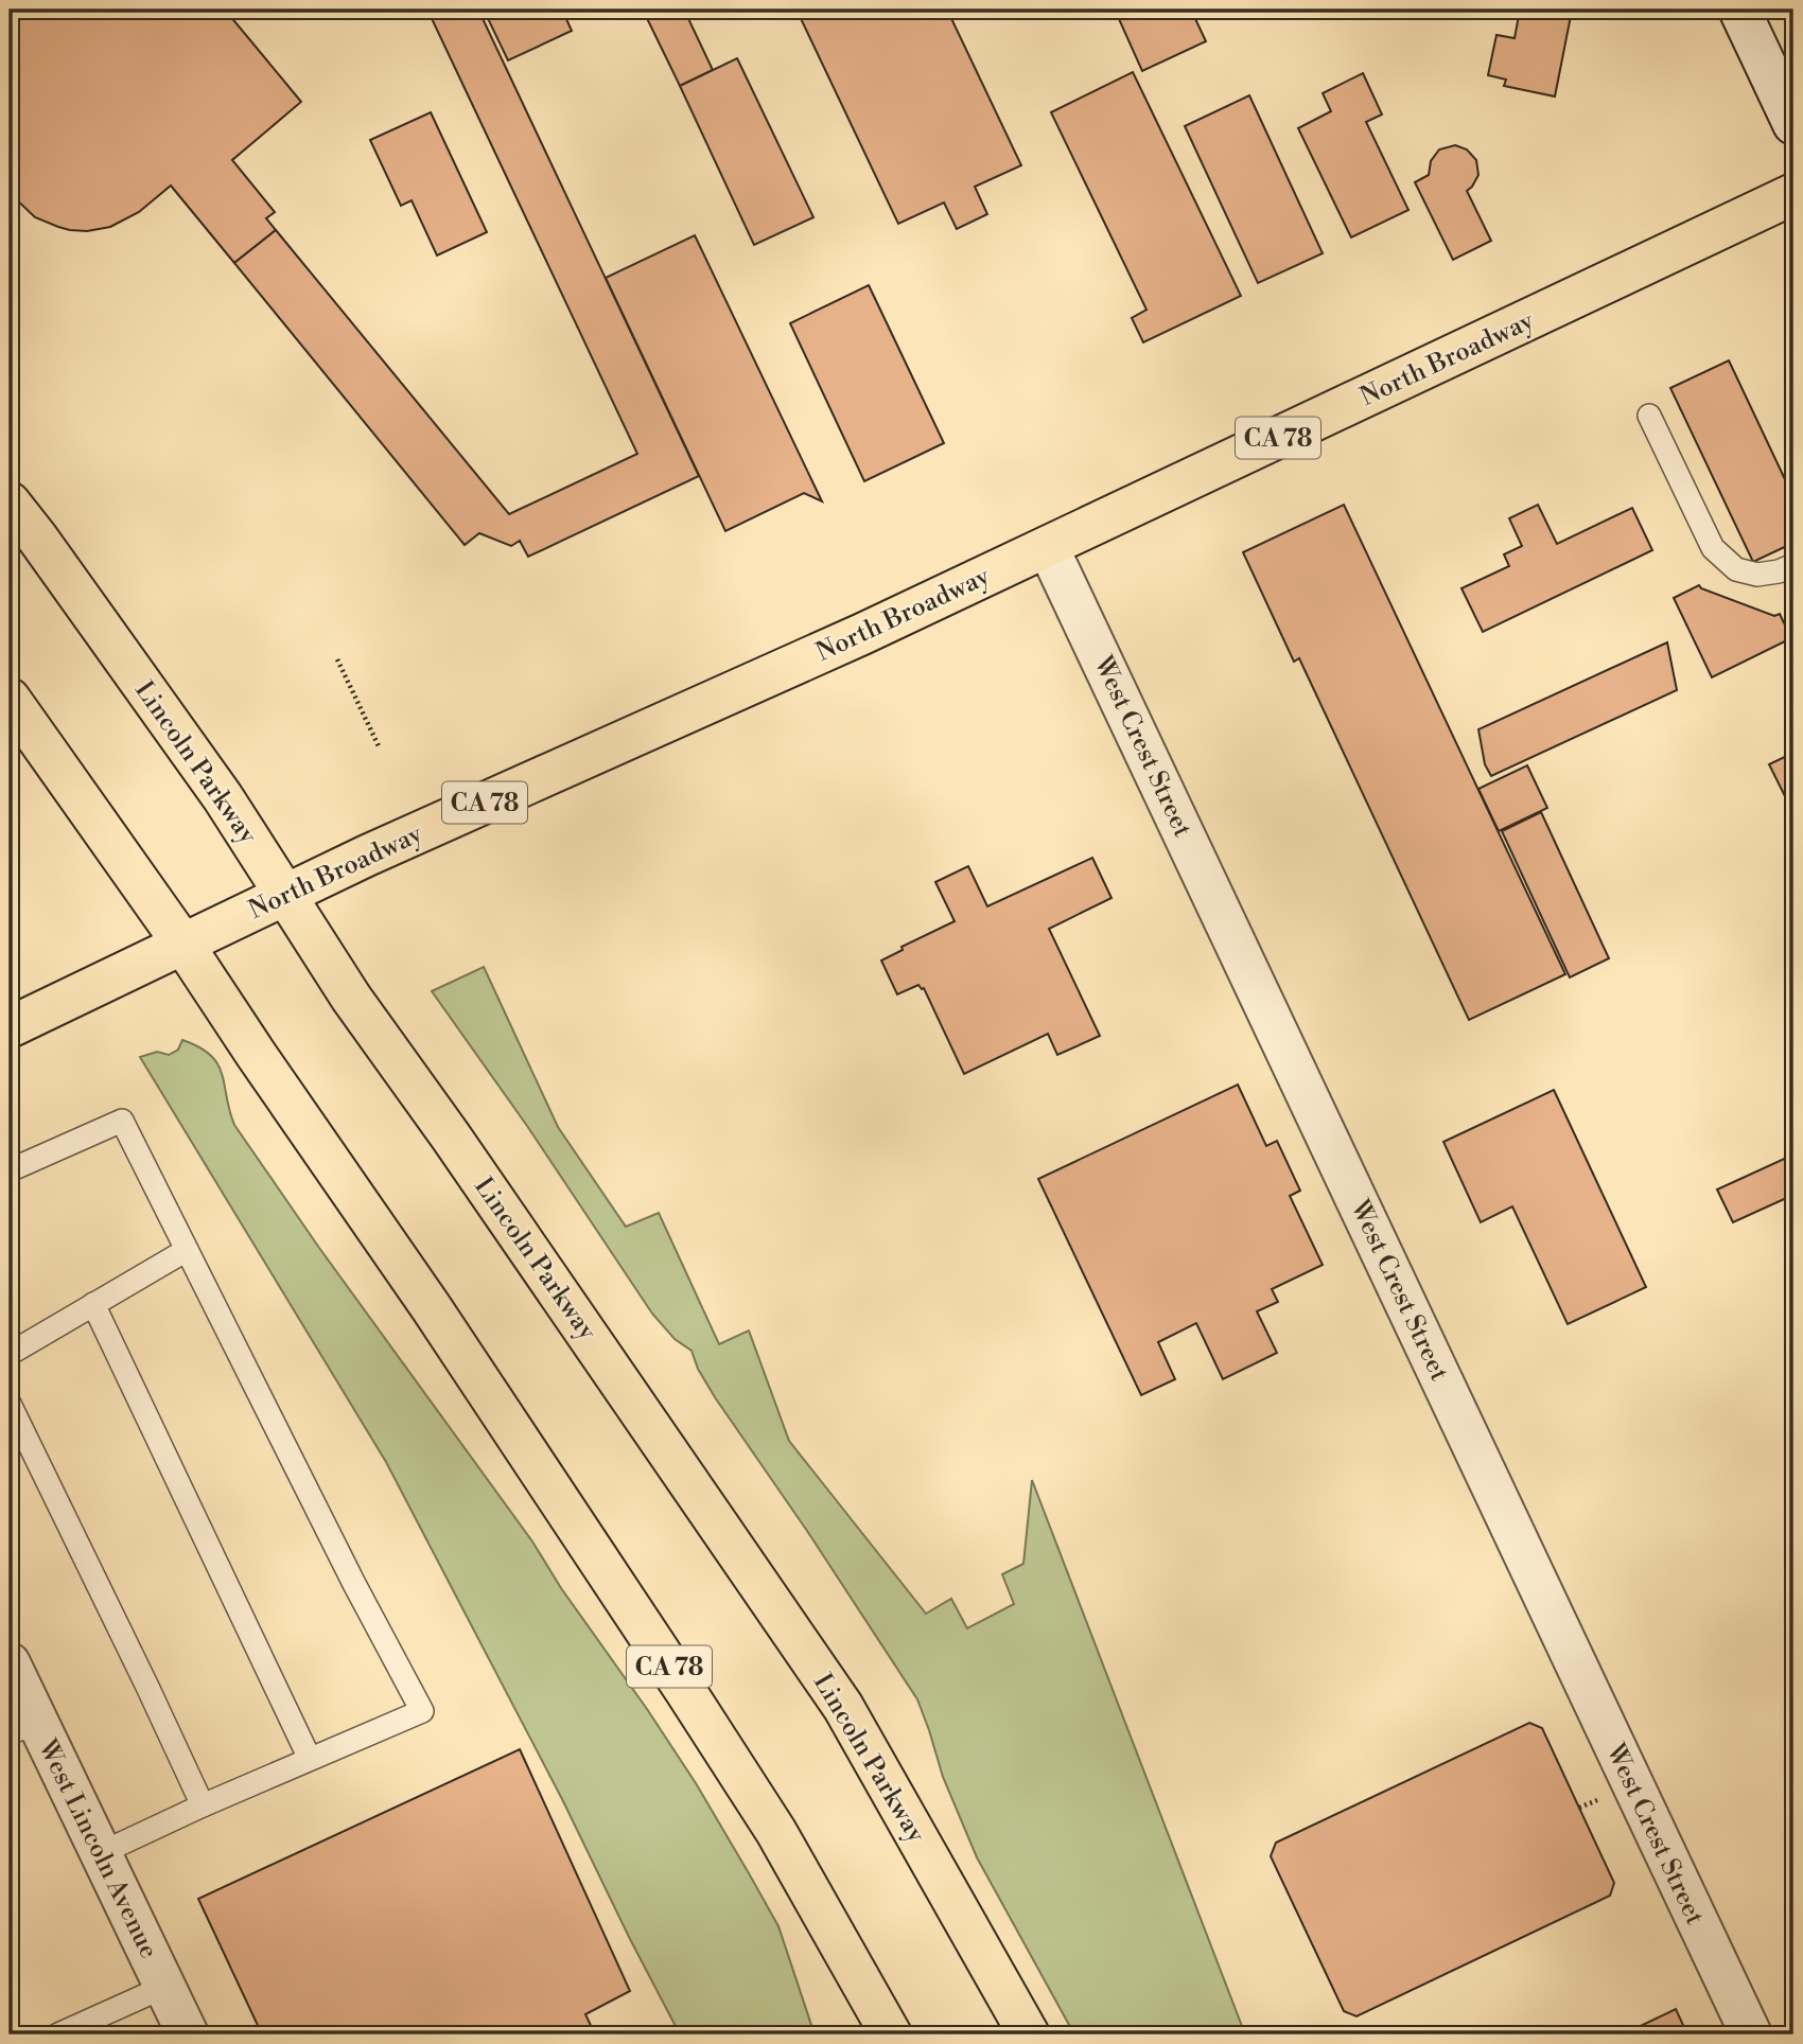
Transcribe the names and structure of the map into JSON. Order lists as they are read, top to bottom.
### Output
{
  "streets": {
    "main road": ["North Broadway", "CA 78", "Lincoln Parkway"],
    "street": ["West Crest Street", "West Lincoln Avenue"]
  },
  "crossings": [
    ["North Broadway", "CA 78"],
    ["North Broadway", "West Crest Street"],
    ["North Broadway", "Lincoln Parkway"]
  ]
}
